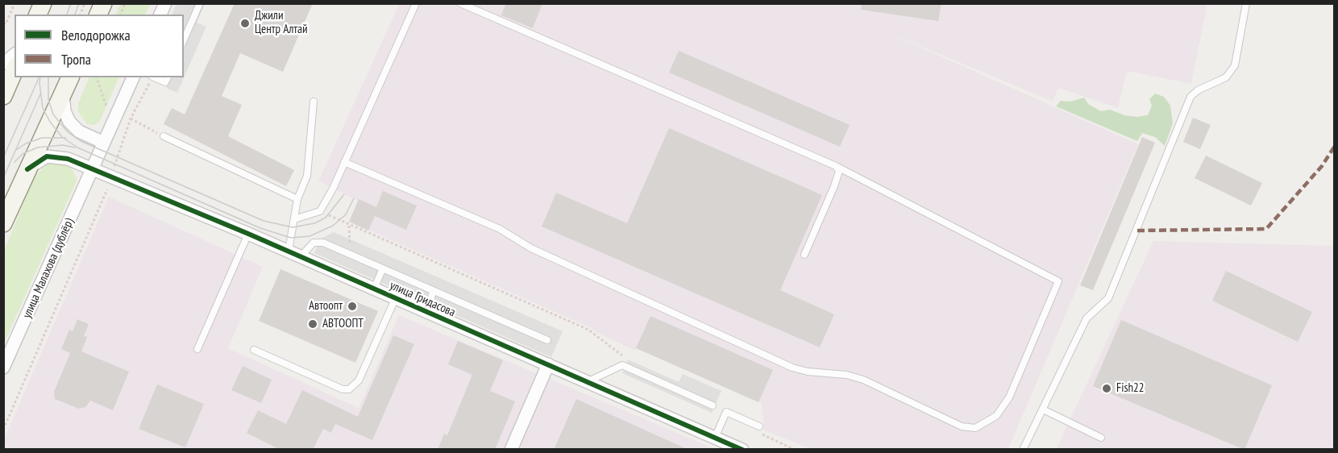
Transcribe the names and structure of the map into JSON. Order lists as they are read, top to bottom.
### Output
{
  "streets": {
    "street": ["улица Малахова (дублёр)", "улица Гридасова"]
  },
  "crossings": [
    ["улица Малахова (дублёр)", "улица Гридасова"]
  ],
  "places": [
    "Джили Центр Алтай",
    "Автоопт",
    "АВТООПТ",
    "Fish22"
  ],
  "legend": ["Велодорожка", "Тропа"]
}
